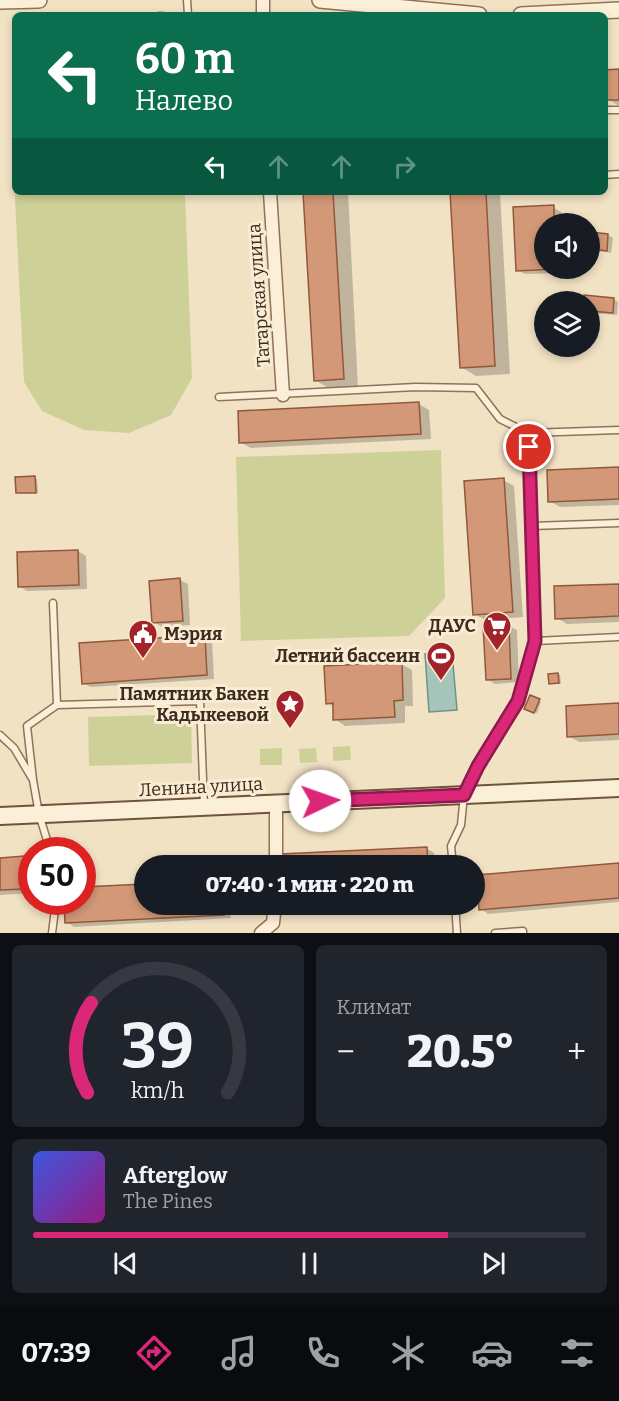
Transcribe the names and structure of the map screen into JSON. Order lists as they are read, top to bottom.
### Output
{
  "streets": {
    "main road": ["Ленина улица"],
    "street": ["Татарская улица"]
  },
  "places": {
    "supermarket": ["ДАУС"],
    "public building": ["Мэрия"],
    "sports": ["Летний бассеин"],
    "place": ["Памятник Бакен Кадыкеевой"]
  },
  "page": {
    "turn": ["60 m", "Налево"],
    "limit": "50",
    "trip": "07:40 · 1 мин · 220 m",
    "tile": "Климат",
    "heat": ["−", "20.5°", "+"],
    "song": ["Afterglow", "The Pines"],
    "tabs": "07:39",
    "gauge": ["39", "km/h"]
  }
}
